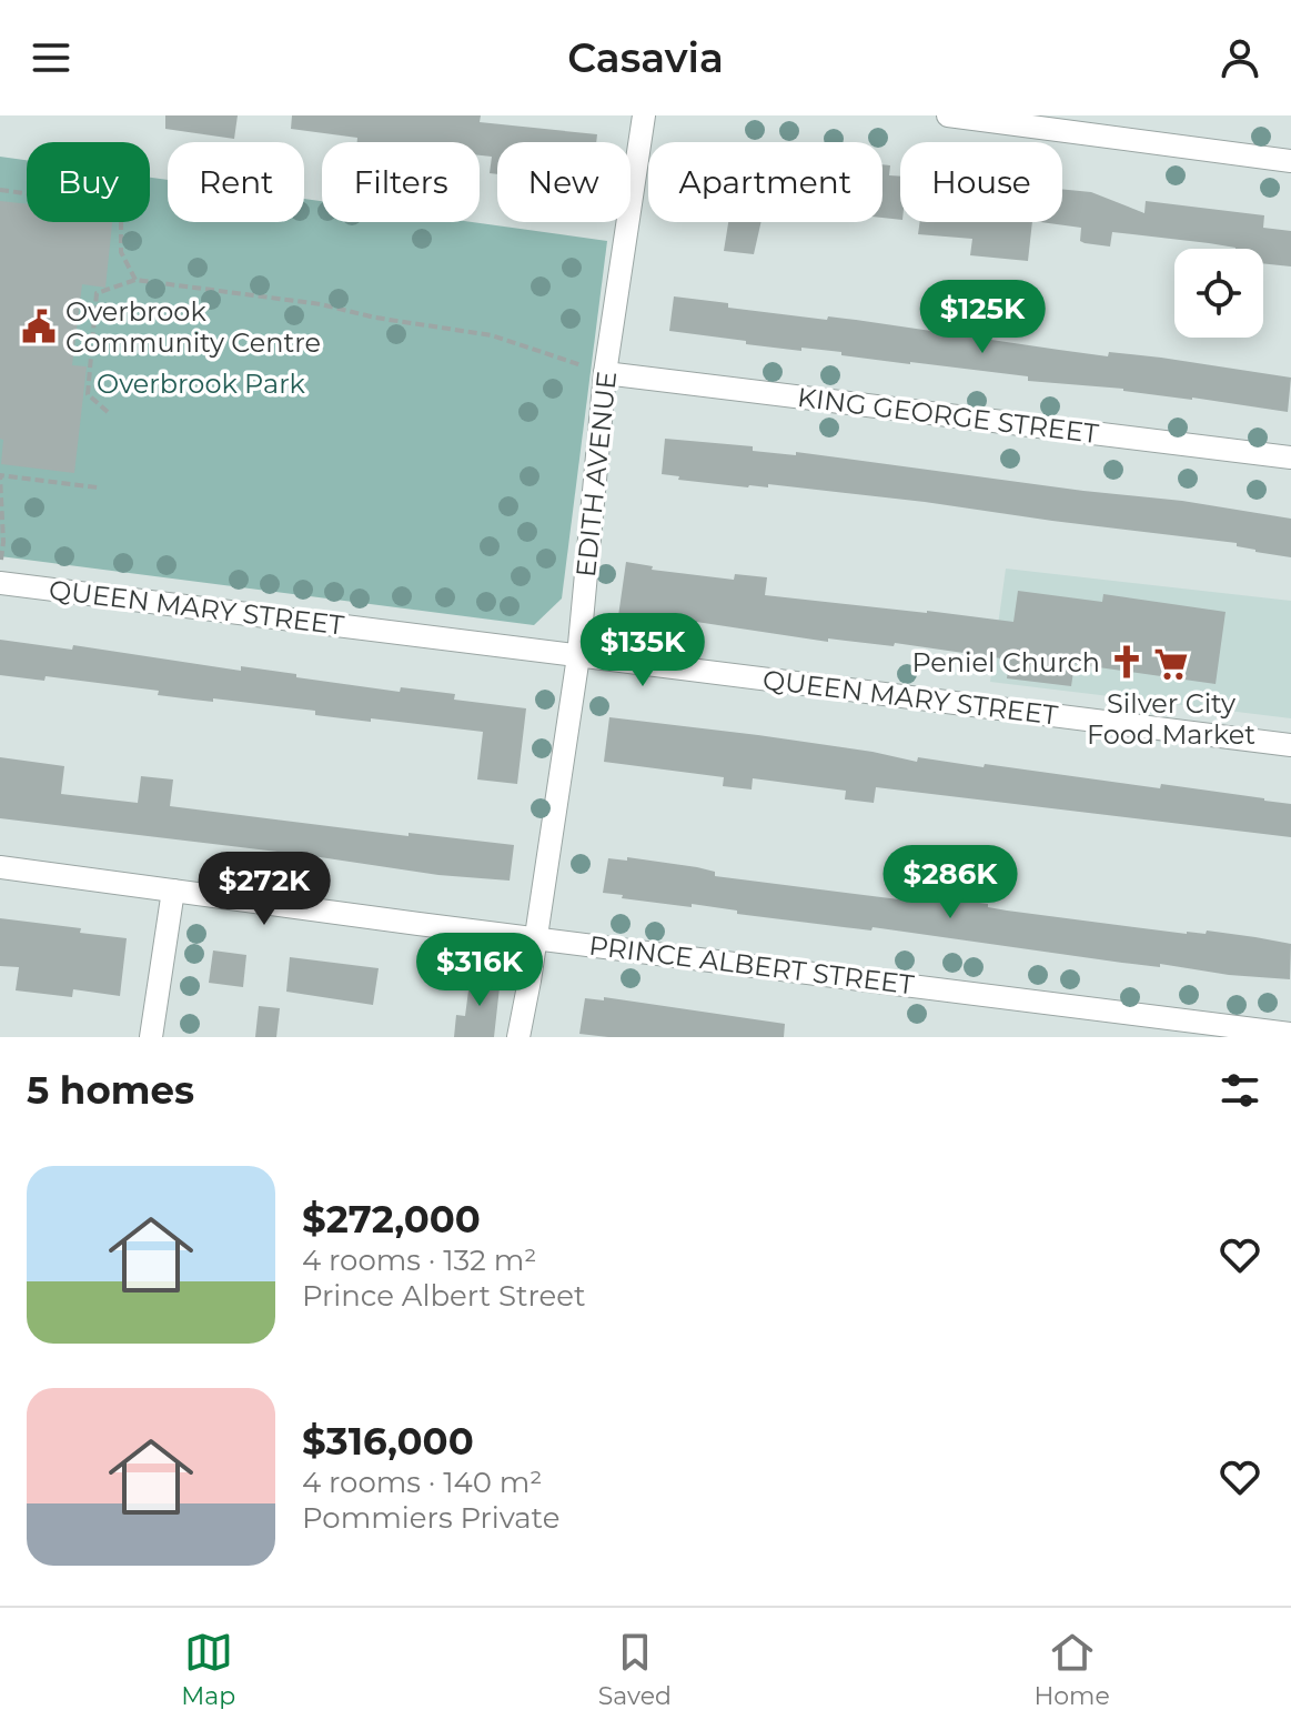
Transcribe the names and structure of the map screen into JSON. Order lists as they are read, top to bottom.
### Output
{
  "streets": {
    "street": [
      "KING GEORGE STREET",
      "EDITH AVENUE",
      "QUEEN MARY STREET",
      "PRINCE ALBERT STREET"
    ]
  },
  "crossings": [
    ["KING GEORGE STREET", "EDITH AVENUE"],
    ["EDITH AVENUE", "QUEEN MARY STREET"],
    ["EDITH AVENUE", "PRINCE ALBERT STREET"]
  ],
  "parks": ["Overbrook Park"],
  "places": {
    "public building": ["Overbrook Community Centre"],
    "church": ["Peniel Church"],
    "supermarket": ["Silver City Food Market"]
  },
  "page": {
    "header": "Casavia",
    "chip": [
      "Buy",
      "Rent",
      "Filters",
      "New",
      "Apartment",
      "House"
    ],
    "price": [
      "$125K",
      "$135K",
      "$286K",
      "$272K",
      "$316K"
    ],
    "heading": "5 homes",
    "list": [
      {
        "name": "$272,000",
        "note": "4 rooms · 132 m² · Prince Albert Street"
      },
      {
        "name": "$316,000",
        "note": "4 rooms · 140 m² · Pommiers Private"
      }
    ],
    "tabs": ["Map", "Saved", "Home"]
  }
}
